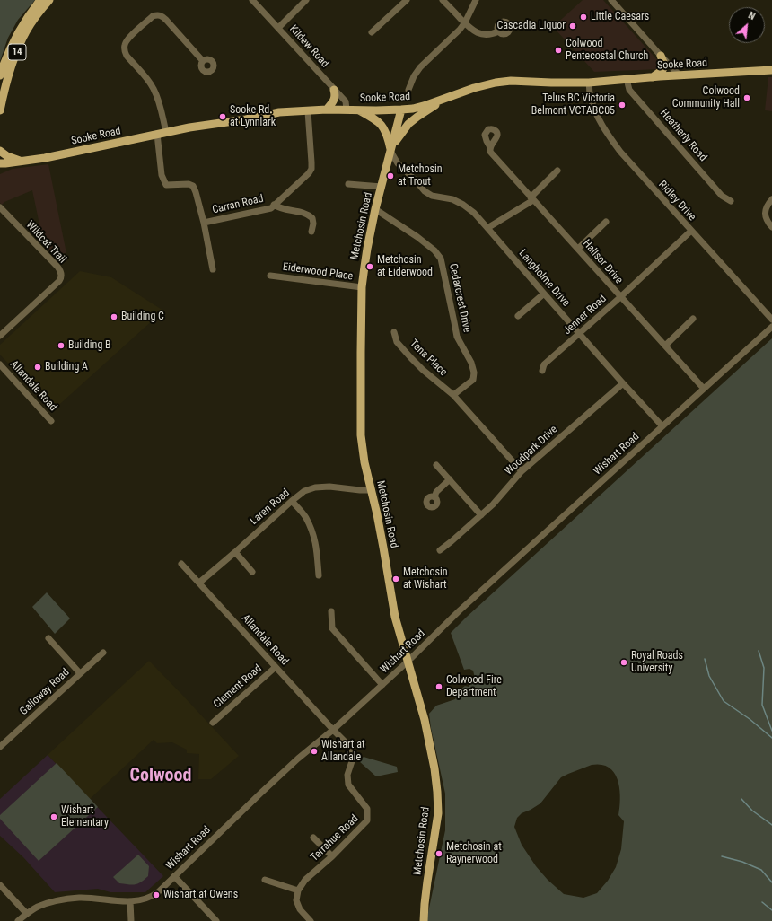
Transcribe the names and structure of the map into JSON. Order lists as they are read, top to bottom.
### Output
{
  "streets": {
    "main road": ["14", "Sooke Road", "Metchosin Road"],
    "street": [
      "Kildew Road",
      "Heatherly Road",
      "Ridley Drive",
      "Carran Road",
      "Wildcat Trail",
      "Hallsor Drive",
      "Eiderwood Place",
      "Langholme Drive",
      "Cedarcrest Drive",
      "Jenner Road",
      "Tena Place",
      "Allandale Road",
      "Woodpark Drive",
      "Wishart Road",
      "Laren Road",
      "Clement Road",
      "Galloway Road",
      "Terrahue Road"
    ]
  },
  "crossings": [
    ["Kildew Road", "Sooke Road"],
    ["Sooke Road", "Heatherly Road"],
    ["Sooke Road", "Ridley Drive"],
    ["Sooke Road", "Carran Road"],
    ["Sooke Road", "Metchosin Road"],
    ["Ridley Drive", "Jenner Road"],
    ["Metchosin Road", "Eiderwood Place"],
    ["Metchosin Road", "Langholme Drive"],
    ["Metchosin Road", "Cedarcrest Drive"],
    ["Metchosin Road", "Wishart Road"],
    ["Metchosin Road", "Laren Road"],
    ["Hallsor Drive", "Jenner Road"],
    ["Hallsor Drive", "Wishart Road"],
    ["Langholme Drive", "Jenner Road"],
    ["Langholme Drive", "Woodpark Drive"],
    ["Langholme Drive", "Wishart Road"],
    ["Cedarcrest Drive", "Tena Place"],
    ["Allandale Road", "Wishart Road"],
    ["Allandale Road", "Laren Road"],
    ["Allandale Road", "Clement Road"],
    ["Allandale Road", "Terrahue Road"],
    ["Wishart Road", "Terrahue Road"]
  ],
  "districts": ["Colwood"],
  "places": [
    "Little Caesars",
    "Cascadia Liquor",
    "Colwood Pentecostal Church",
    "Colwood Community Hall",
    "Telus BC Victoria Belmont VCTABC05",
    "Sooke Rd. at Lynnlark",
    "Metchosin at Trout",
    "Metchosin at Eiderwood",
    "Building C",
    "Building B",
    "Building A",
    "Metchosin at Wishart",
    "Royal Roads University",
    "Colwood Fire Department",
    "Wishart at Allandale",
    "Wishart Elementary",
    "Metchosin at Raynerwood",
    "Wishart at Owens"
  ],
  "north": "top right"
}
